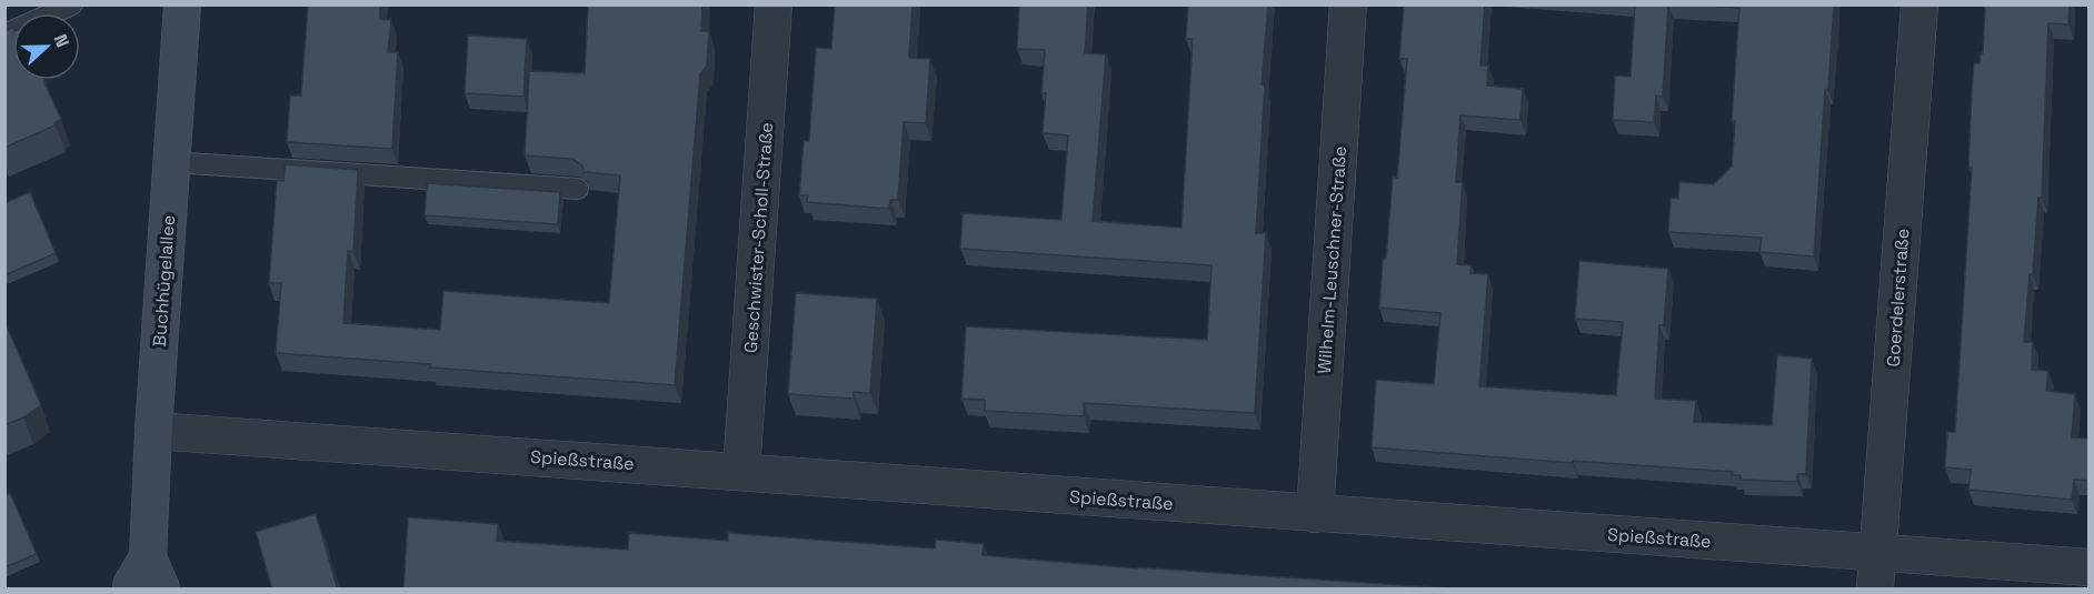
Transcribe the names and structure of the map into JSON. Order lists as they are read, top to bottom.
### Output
{
  "streets": {
    "street": [
      "Geschwister-Scholl-Straße",
      "Wilhelm-Leuschner-Straße",
      "Buchhügelallee",
      "Goerdelerstraße",
      "Spießstraße"
    ]
  },
  "crossings": [
    ["Geschwister-Scholl-Straße", "Spießstraße"],
    ["Wilhelm-Leuschner-Straße", "Spießstraße"],
    ["Buchhügelallee", "Spießstraße"],
    ["Goerdelerstraße", "Spießstraße"]
  ],
  "north": "right"
}
